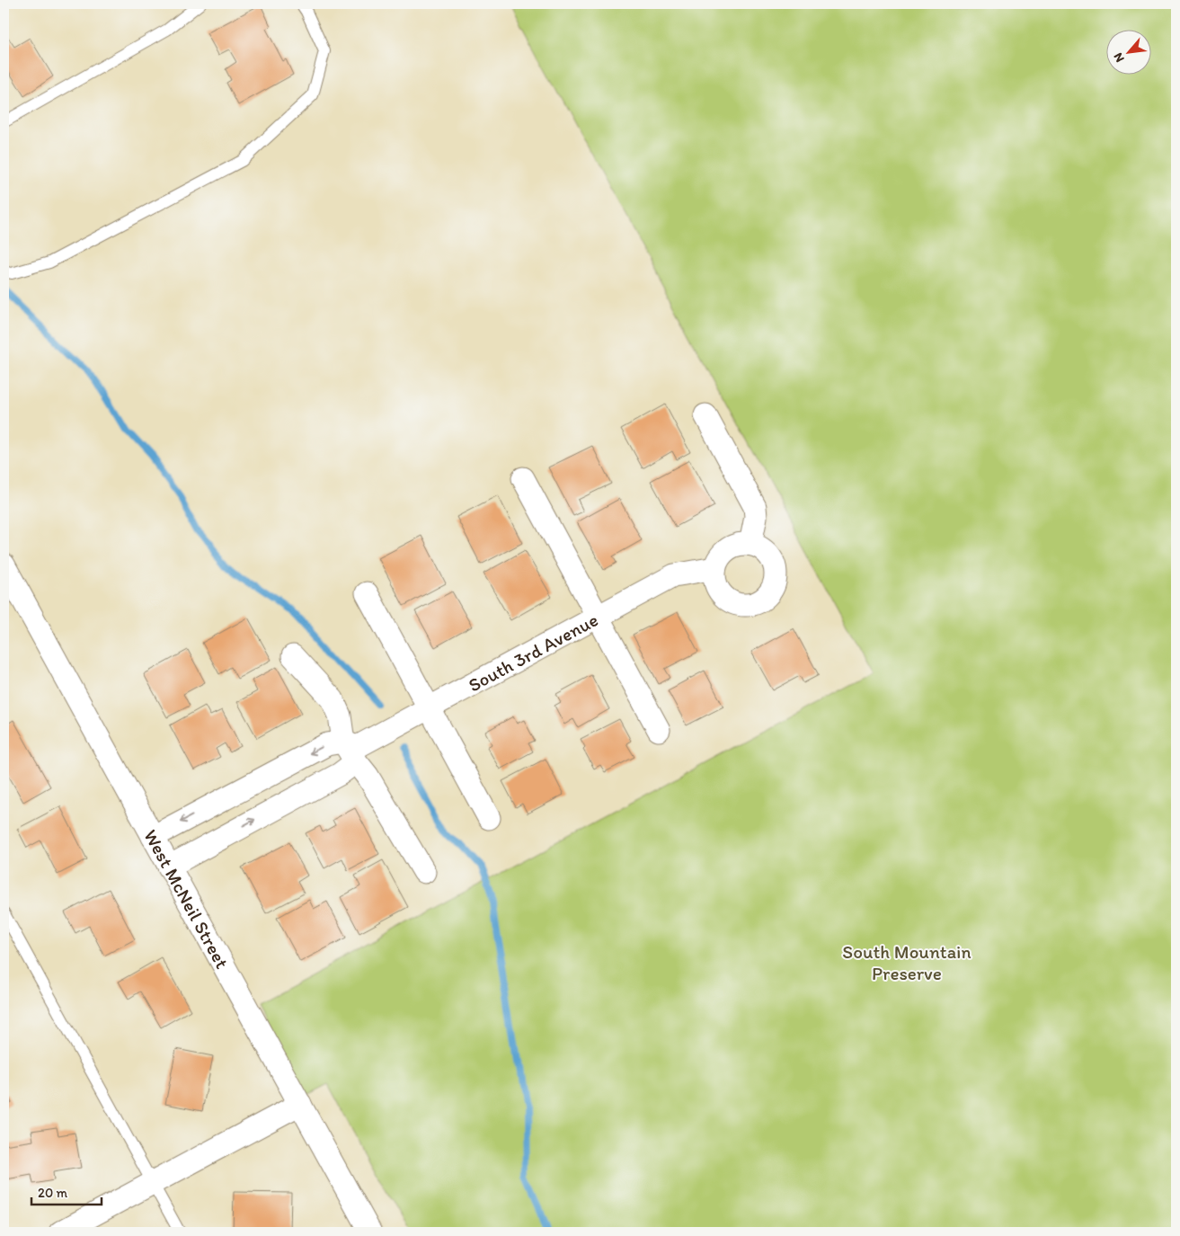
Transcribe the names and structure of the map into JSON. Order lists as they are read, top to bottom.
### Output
{
  "streets": {
    "street": ["South 3rd Avenue", "West McNeil Street"]
  },
  "crossings": [
    ["South 3rd Avenue", "West McNeil Street"]
  ],
  "parks": ["South Mountain Preserve"],
  "scale_bar": "20 m",
  "north": "bottom left"
}
